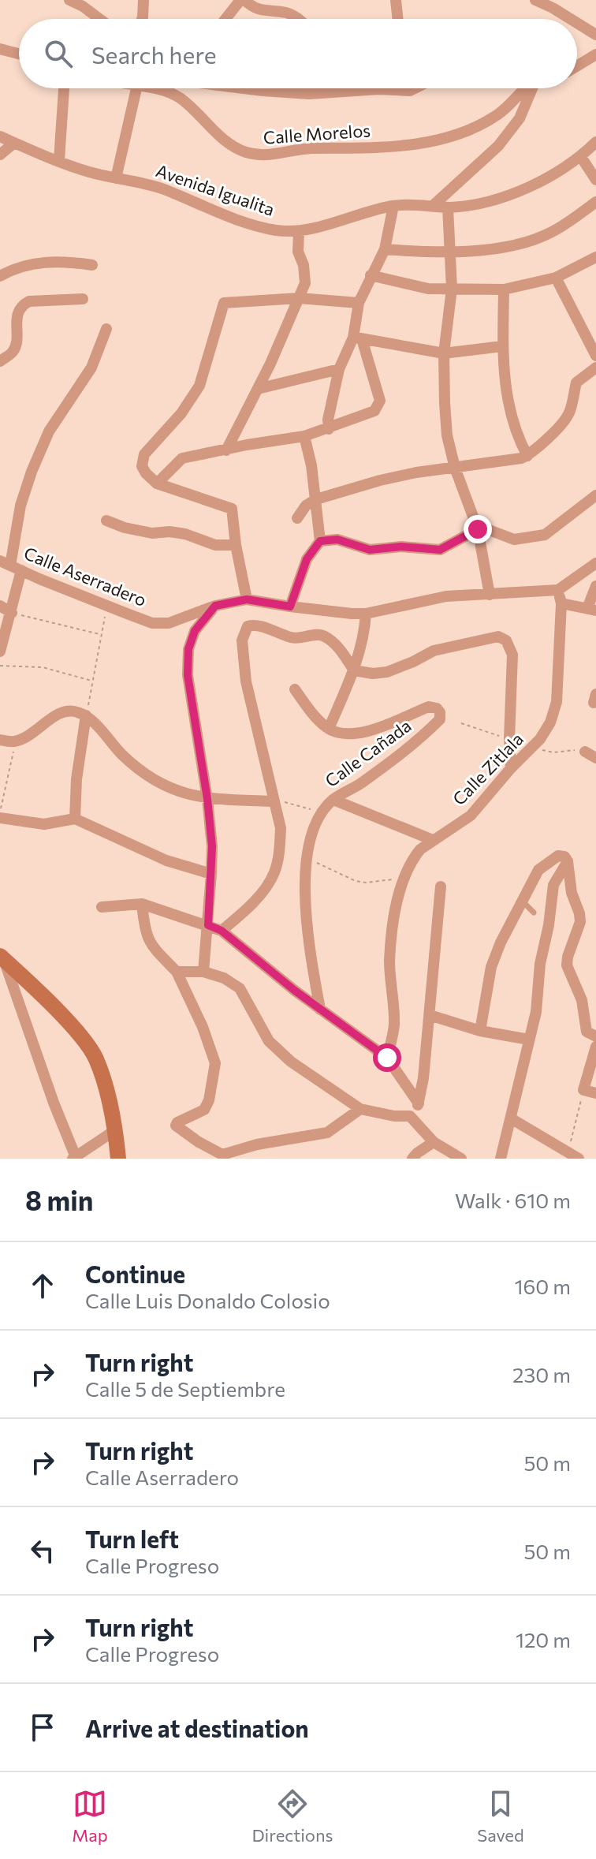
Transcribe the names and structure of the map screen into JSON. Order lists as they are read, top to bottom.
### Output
{
  "streets": {
    "street": [
      "Calle Morelos",
      "Avenida Igualita",
      "Calle Aserradero",
      "Calle Cañada",
      "Calle Zitlala"
    ]
  },
  "crossings": [
    ["Calle Aserradero", "Calle Zitlala"]
  ],
  "page": {
    "search": "Search here",
    "heading": ["8 min", "Walk · 610 m"],
    "list": [
      ["Continue", "Calle Luis Donaldo Colosio", "160 m"],
      ["Turn right", "Calle 5 de Septiembre", "230 m"],
      ["Turn right", "Calle Aserradero", "50 m"],
      ["Turn left", "Calle Progreso", "50 m"],
      ["Turn right", "Calle Progreso", "120 m"],
      "Arrive at destination"
    ],
    "nav": ["Map", "Directions", "Saved"]
  }
}
